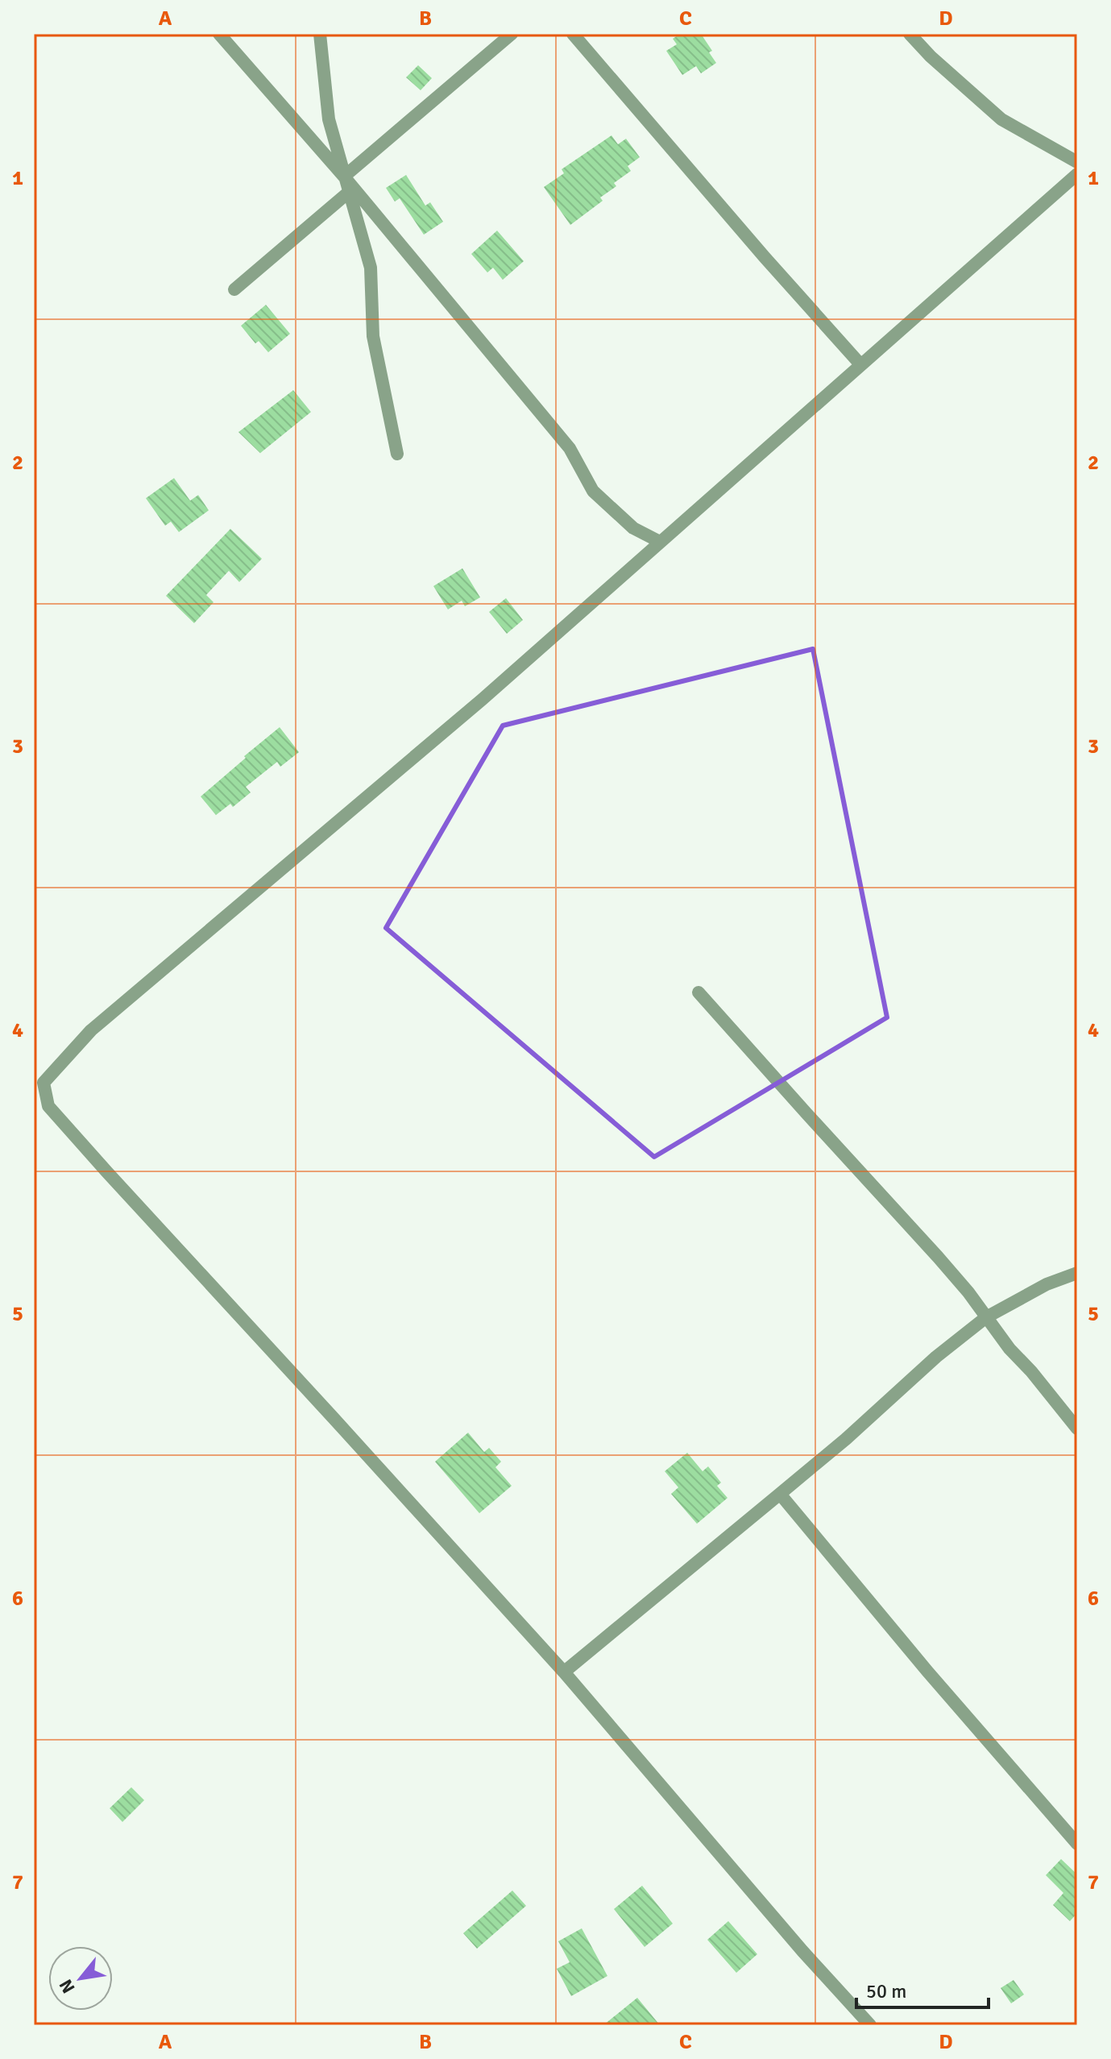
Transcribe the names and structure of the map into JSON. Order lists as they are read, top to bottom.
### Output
{
  "scale_bar": "50 m",
  "north": "bottom left",
  "grid": {
    "columns": [
      "A",
      "B",
      "C",
      "D"
    ],
    "rows": [
      "1",
      "2",
      "3",
      "4",
      "5",
      "6",
      "7"
    ]
  }
}
